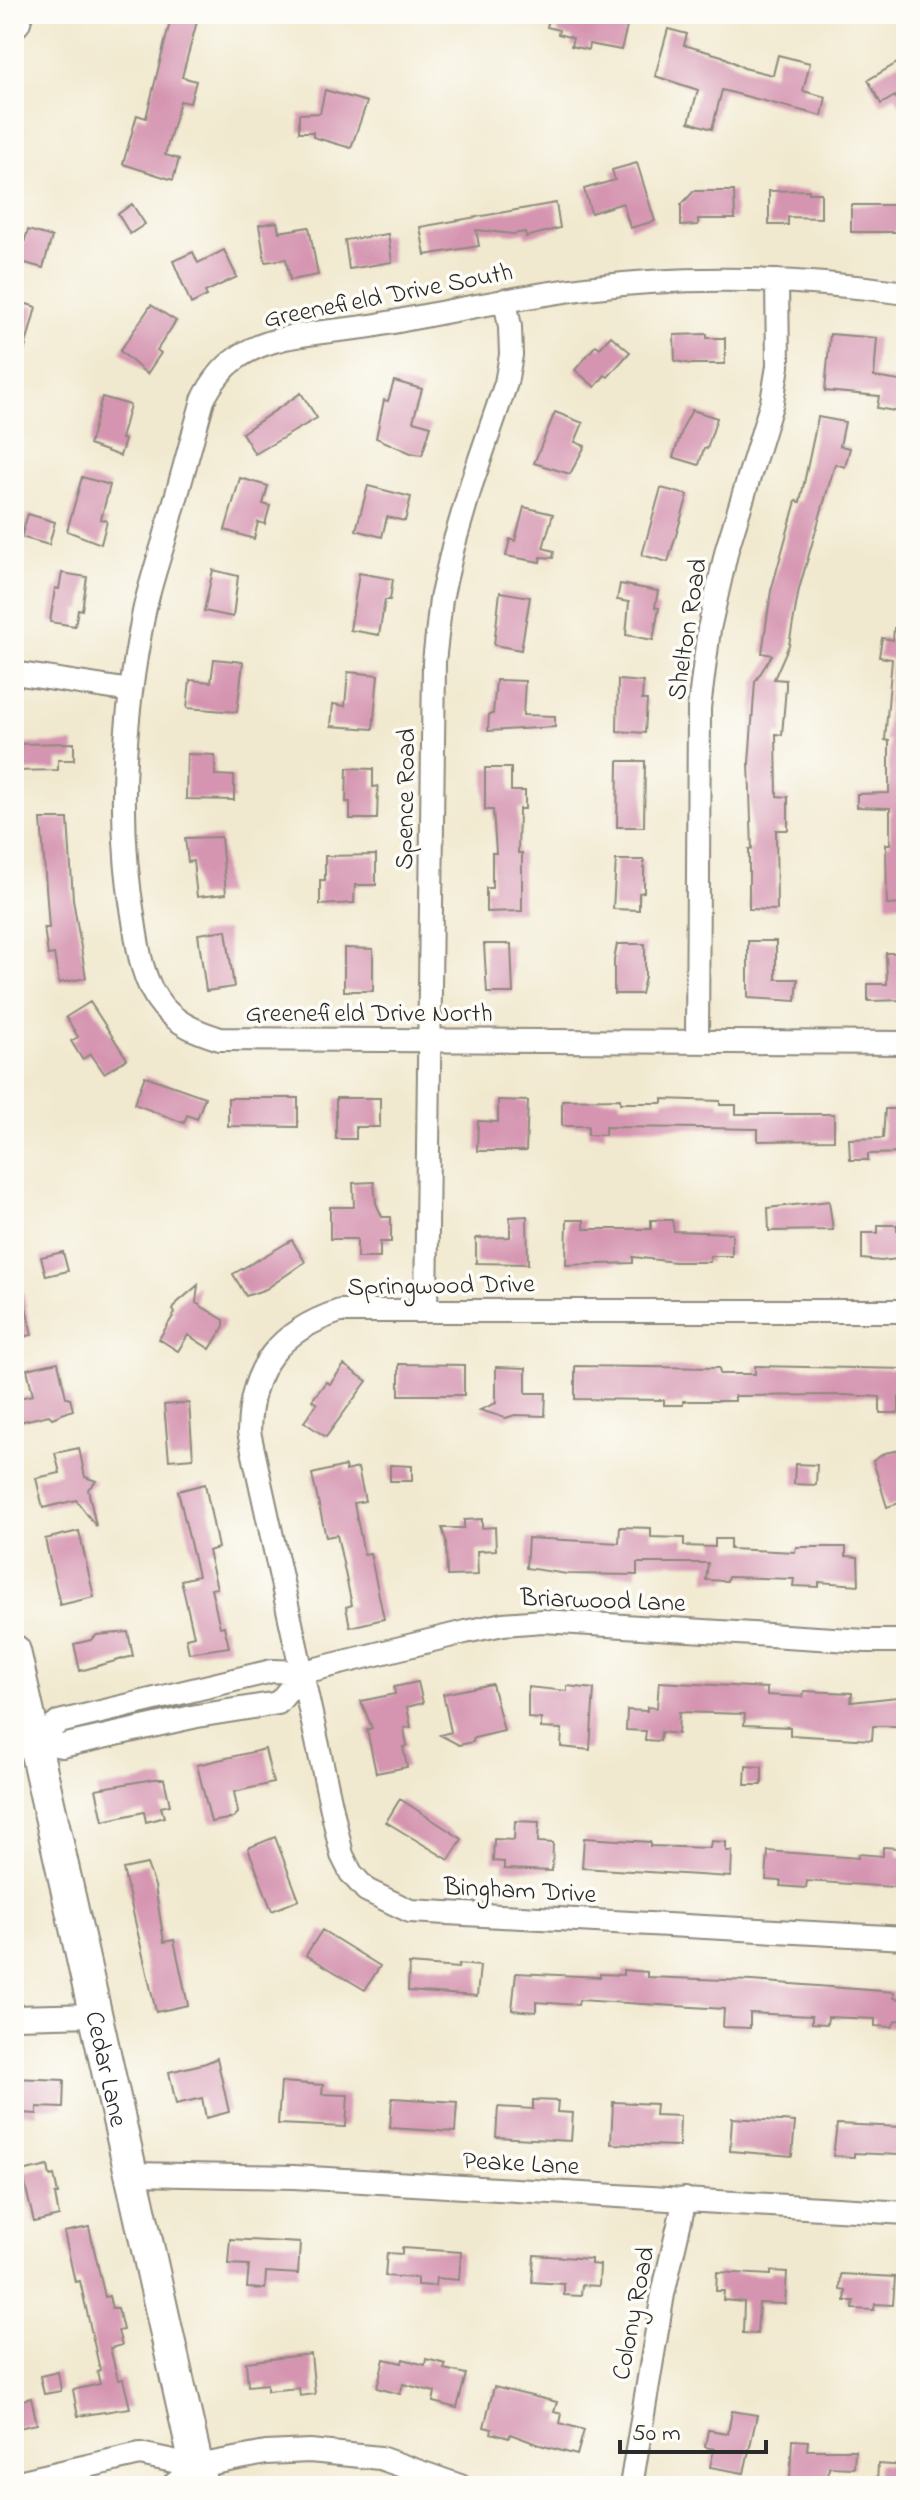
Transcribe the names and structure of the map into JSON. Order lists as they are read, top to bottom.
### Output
{
  "streets": {
    "main road": ["Cedar Lane"],
    "street": [
      "Greenefield Drive South",
      "Shelton Road",
      "Spence Road",
      "Greenefield Drive North",
      "Springwood Drive",
      "Briarwood Lane",
      "Bingham Drive",
      "Peake Lane",
      "Colony Road"
    ]
  },
  "crossings": [
    ["Greenefield Drive South", "Shelton Road"],
    ["Greenefield Drive South", "Spence Road"],
    ["Greenefield Drive South", "Greenefield Drive North"],
    ["Shelton Road", "Greenefield Drive North"],
    ["Spence Road", "Greenefield Drive North"],
    ["Spence Road", "Springwood Drive"],
    ["Springwood Drive", "Briarwood Lane"],
    ["Springwood Drive", "Bingham Drive"],
    ["Briarwood Lane", "Bingham Drive"],
    ["Briarwood Lane", "Cedar Lane"],
    ["Cedar Lane", "Peake Lane"],
    ["Peake Lane", "Colony Road"]
  ],
  "scale_bar": "50 m"
}
